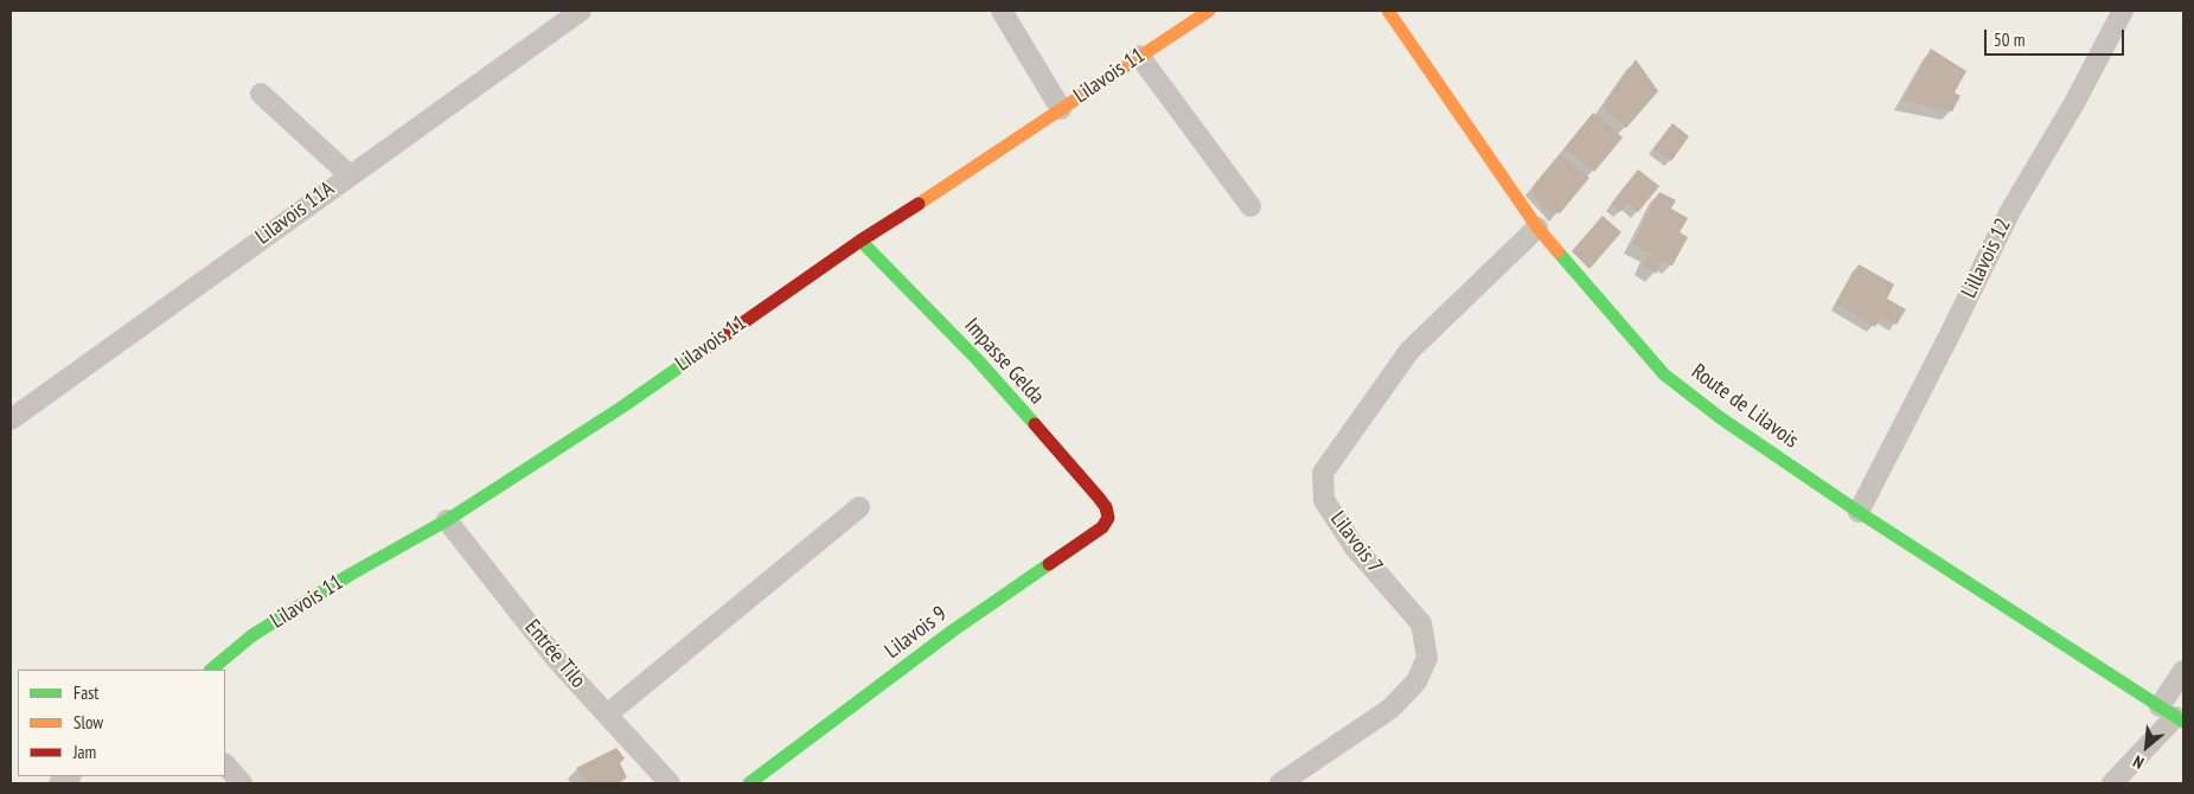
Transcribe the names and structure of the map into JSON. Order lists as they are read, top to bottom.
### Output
{
  "streets": {
    "street": [
      "Lilavois 11",
      "Lilavois 11A",
      "Lillavois 12",
      "Impasse Gelda",
      "Route de Lilavois",
      "Lilavois 7",
      "Lilavois 9",
      "Entrée Tilo"
    ]
  },
  "crossings": [
    ["Lilavois 11", "Impasse Gelda"],
    ["Lilavois 11", "Entrée Tilo"],
    ["Lillavois 12", "Route de Lilavois"],
    ["Impasse Gelda", "Lilavois 9"],
    ["Route de Lilavois", "Lilavois 7"]
  ],
  "legend": ["Fast", "Slow", "Jam"],
  "scale_bar": "50 m",
  "north": "bottom left"
}
